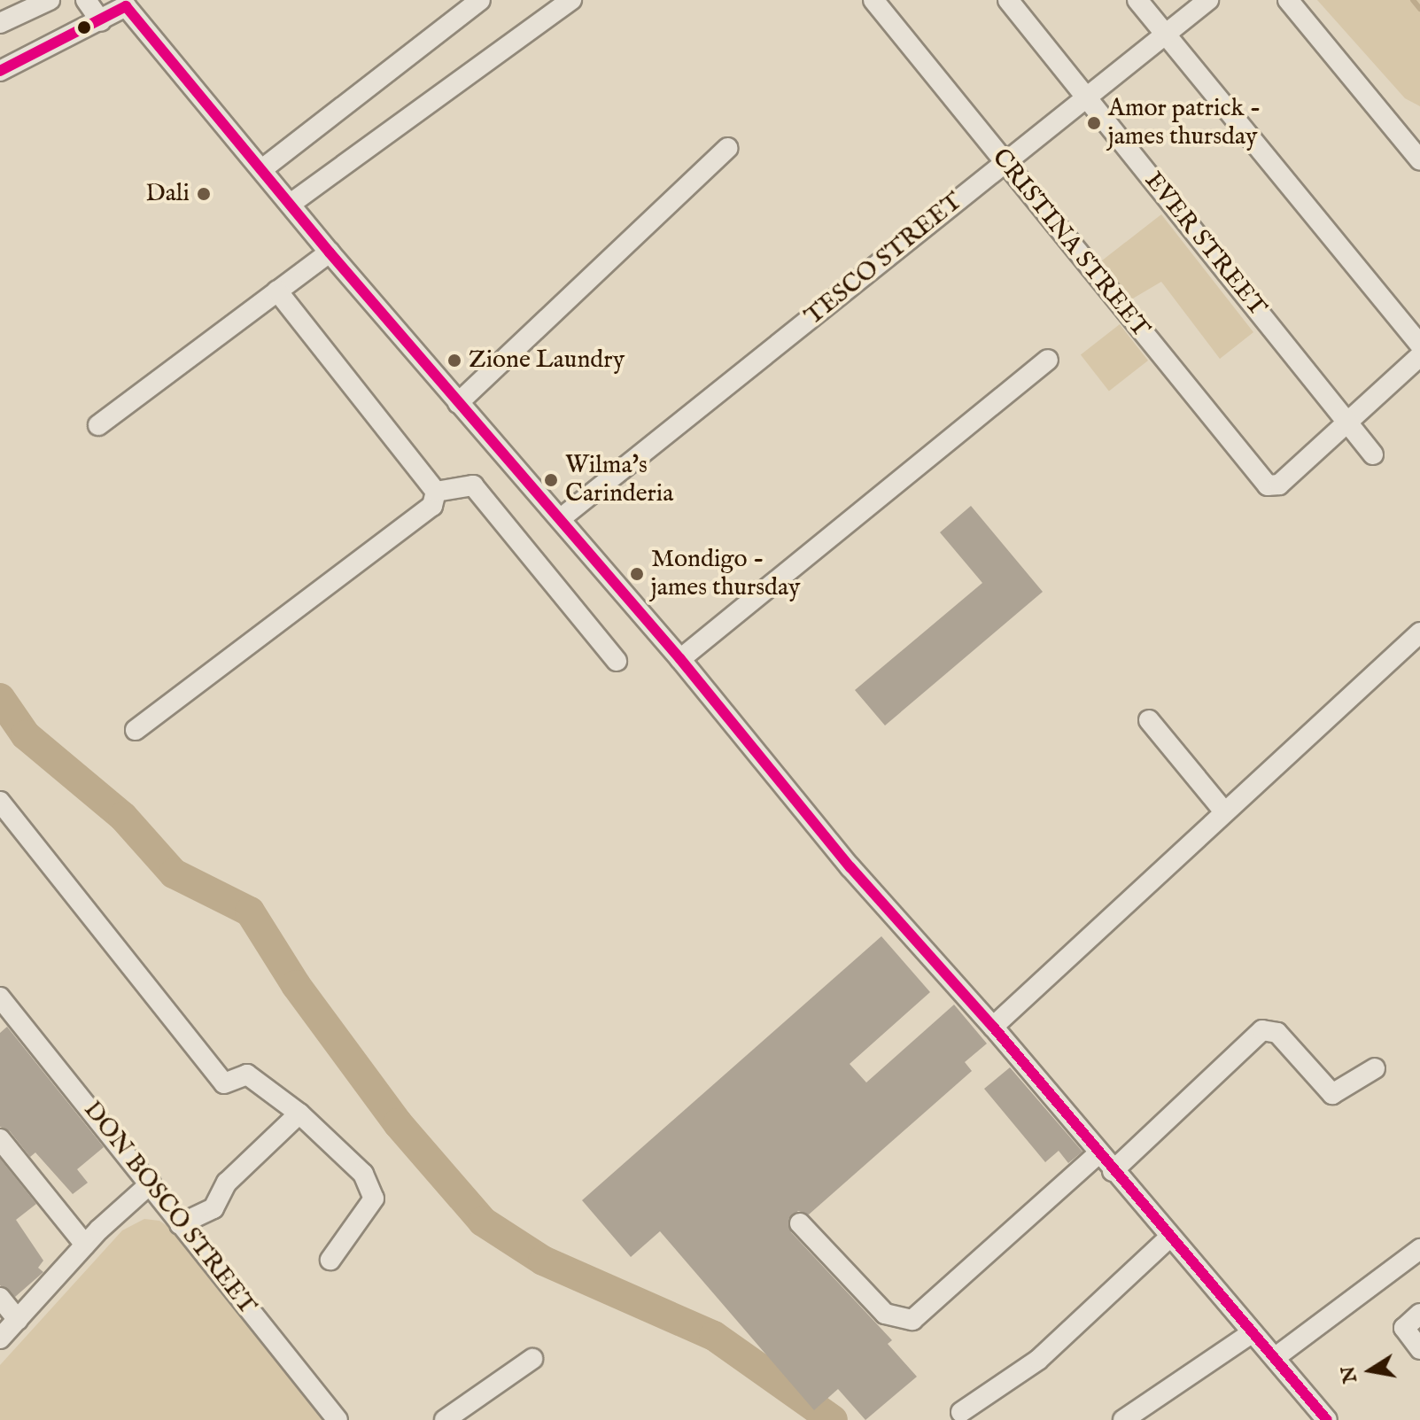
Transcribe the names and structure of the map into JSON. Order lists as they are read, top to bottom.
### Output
{
  "streets": {
    "street": [
      "CRISTINA STREET",
      "EVER STREET",
      "TESCO STREET",
      "DON BOSCO STREET"
    ]
  },
  "crossings": [
    ["CRISTINA STREET", "EVER STREET"],
    ["CRISTINA STREET", "TESCO STREET"],
    ["EVER STREET", "TESCO STREET"]
  ],
  "places": [
    "Amor patrick - james thursday",
    "Dali",
    "Zione Laundry",
    "Wilma's Carinderia",
    "Mondigo - james thursday"
  ],
  "north": "left"
}
